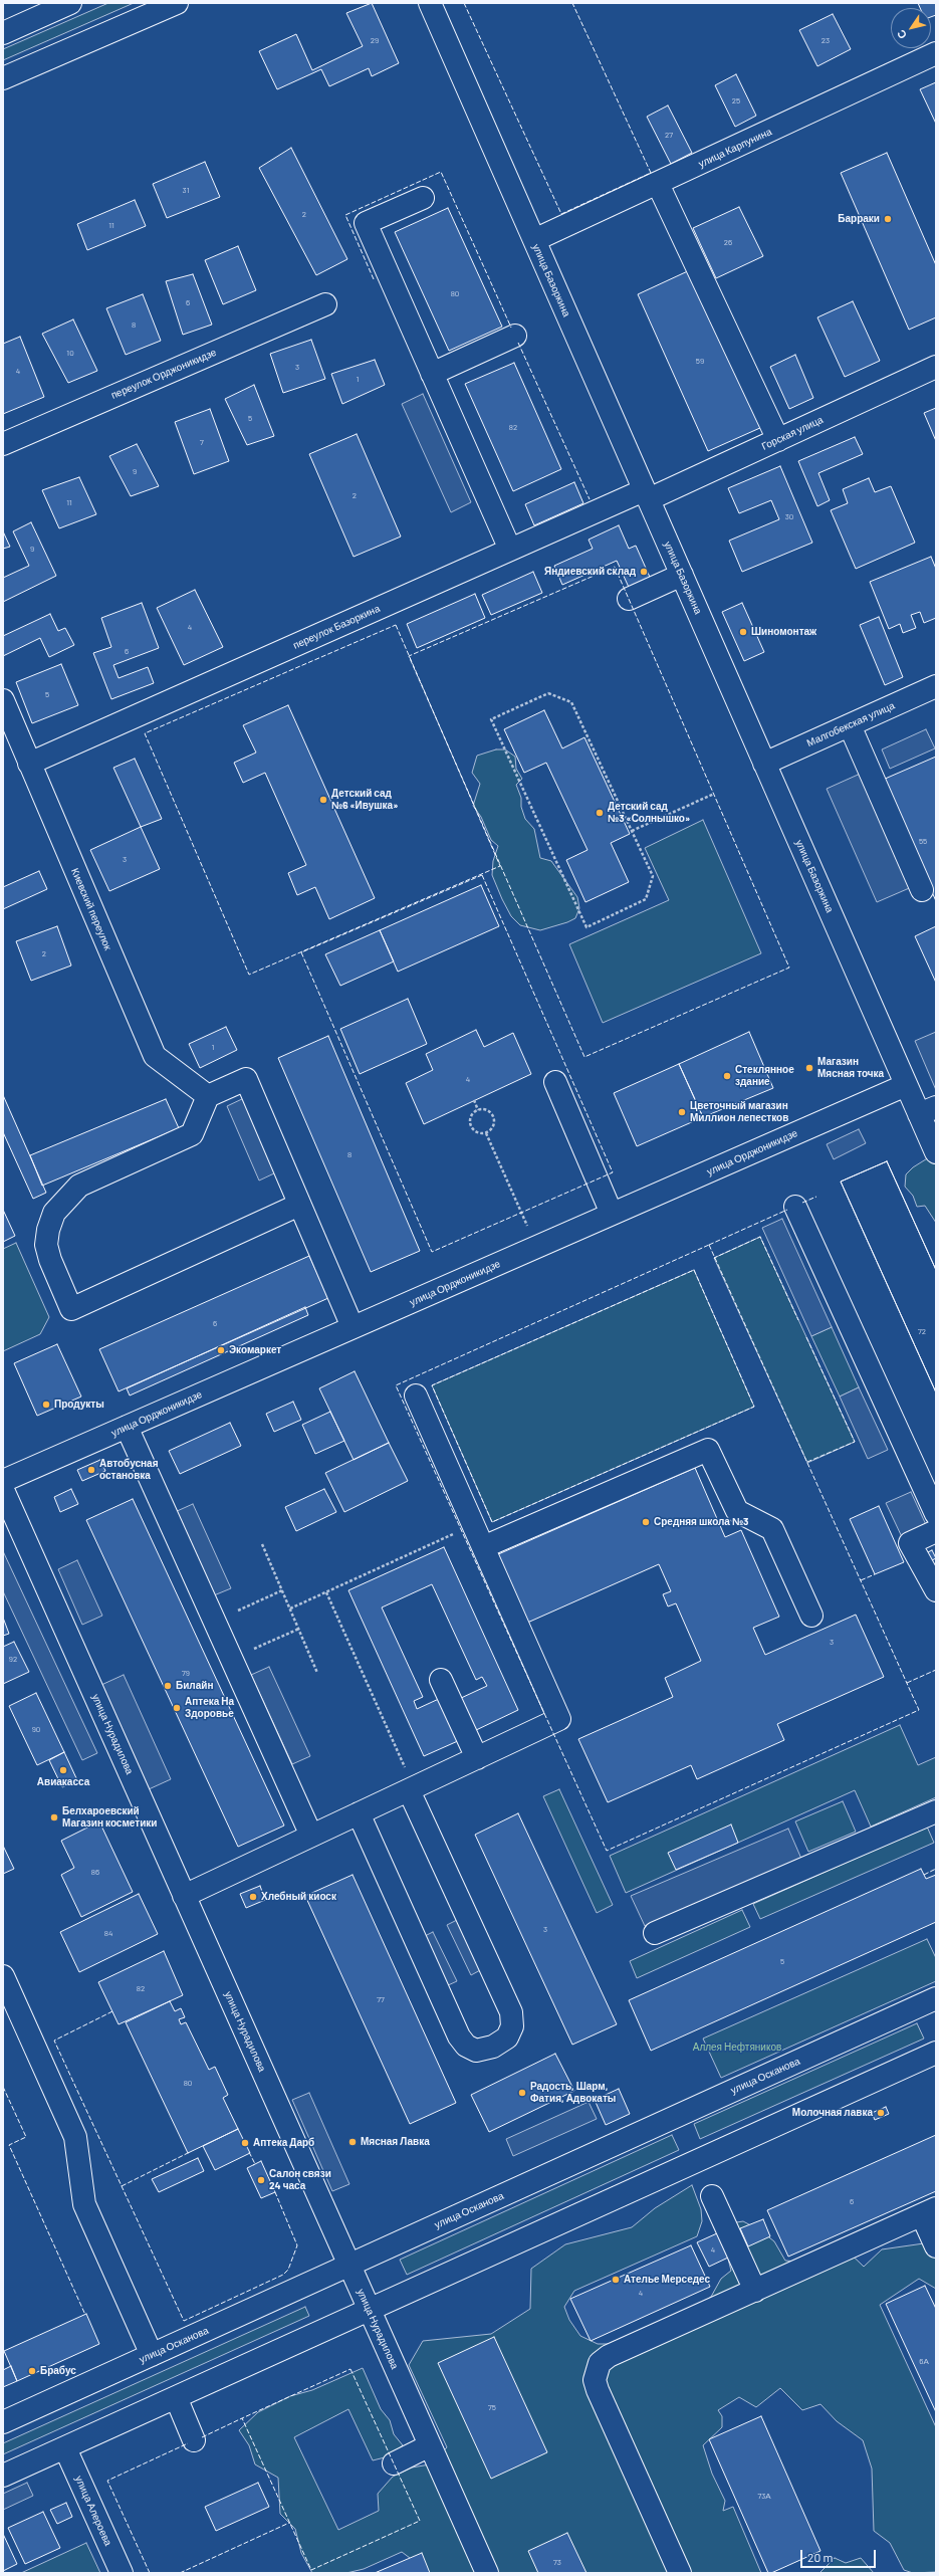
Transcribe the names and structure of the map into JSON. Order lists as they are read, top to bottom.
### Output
{
  "streets": {
    "street": [
      "улица Карпунина",
      "улица Базоркина",
      "переулок Орджоникидзе",
      "Горская улица",
      "переулок Базоркина",
      "Малгобекская улица",
      "Киевский переулок",
      "улица Орджоникидзе",
      "улица Нурадилова",
      "улица Осканова",
      "улица Алероева"
    ]
  },
  "crossings": [
    ["улица Карпунина", "улица Базоркина"],
    ["улица Базоркина", "Горская улица"],
    ["улица Базоркина", "переулок Базоркина"],
    ["улица Базоркина", "Малгобекская улица"],
    ["улица Базоркина", "улица Орджоникидзе"],
    ["Горская улица", "переулок Базоркина"],
    ["переулок Базоркина", "Киевский переулок"],
    ["улица Нурадилова", "улица Осканова"]
  ],
  "parks": ["Аллея Нефтяников"],
  "places": [
    "Барраки",
    "Яндиевский склад",
    "Шиномонтаж",
    "Детский сад №6 «Ивушка»",
    "Детский сад №3 «Солнышко»",
    "Магазин Мясная точка",
    "Стеклянное здание",
    "Цветочный магазин Миллион лепестков",
    "Экомаркет",
    "Продукты",
    "Автобусная остановка",
    "Средняя школа №3",
    "Билайн",
    "Аптека На Здоровье",
    "Авиакасса",
    "Белхароевский Магазин косметики",
    "Хлебный киоск",
    "Радость, Шарм, Фатия, Адвокаты",
    "Молочная лавка",
    "Мясная Лавка",
    "Аптека Дарб",
    "Салон связи 24 часа",
    "Ателье Мерседес",
    "Брабус"
  ],
  "house_numbers": [
    "29",
    "23",
    "25",
    "27",
    "31",
    "2",
    "11",
    "26",
    "80",
    "6",
    "8",
    "10",
    "59",
    "3",
    "4",
    "1",
    "5",
    "82",
    "7",
    "9",
    "2",
    "11",
    "30",
    "9",
    "4",
    "6",
    "5",
    "55",
    "3",
    "2",
    "1",
    "4",
    "8",
    "6",
    "72",
    "3",
    "92",
    "79",
    "90",
    "86",
    "3",
    "84",
    "5",
    "82",
    "77",
    "80",
    "6",
    "4",
    "4",
    "6А",
    "75",
    "73А",
    "73"
  ],
  "scale_bar": "20 m",
  "north": "bottom left"
}
